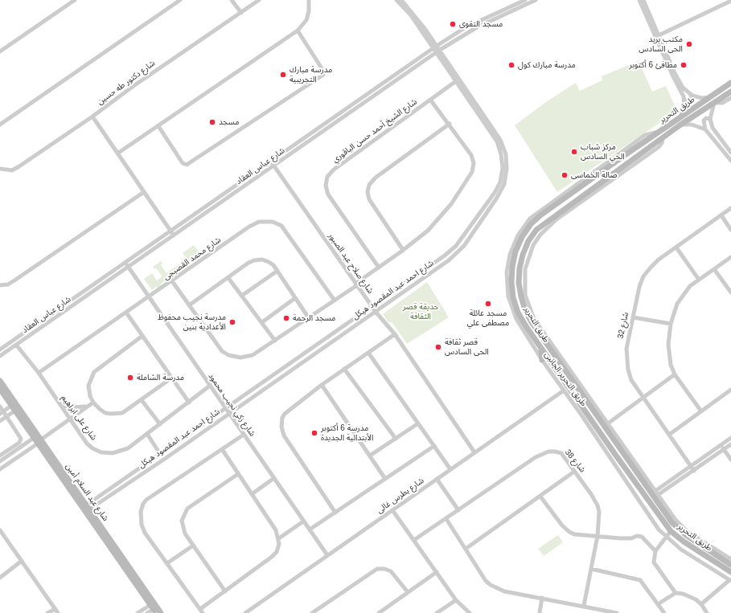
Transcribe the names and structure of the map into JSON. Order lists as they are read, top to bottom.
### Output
{
  "streets": {
    "street": [
      "شارع دكتور طه حسين",
      "طريق التحرير",
      "شارع الشيخ أحمد حسن الباقوري",
      "شارع عباس العقاد",
      "شارع محمد القصبجى",
      "شارع صلاح عبد الصبور",
      "شارع احمد عبد المقصود هيكل",
      "شارع 32",
      "طريق التحرير الجانبى",
      "شارع زكي نجيب محمود",
      "شارع على ابراهيم",
      "شارع 38",
      "شارع عبد السلام أمين",
      "شارع بطرس غالى"
    ]
  },
  "crossings": [
    ["طريق التحرير", "طريق التحرير الجانبى"],
    ["شارع الشيخ أحمد حسن الباقوري", "شارع احمد عبد المقصود هيكل"],
    ["شارع عباس العقاد", "شارع صلاح عبد الصبور"],
    ["شارع عباس العقاد", "شارع احمد عبد المقصود هيكل"],
    ["شارع عباس العقاد", "شارع زكي نجيب محمود"],
    ["شارع عباس العقاد", "شارع على ابراهيم"],
    ["شارع محمد القصبجى", "شارع زكي نجيب محمود"],
    ["شارع محمد القصبجى", "شارع على ابراهيم"],
    ["شارع صلاح عبد الصبور", "شارع احمد عبد المقصود هيكل"],
    ["شارع صلاح عبد الصبور", "شارع بطرس غالى"],
    ["شارع احمد عبد المقصود هيكل", "شارع زكي نجيب محمود"],
    ["شارع احمد عبد المقصود هيكل", "شارع عبد السلام أمين"],
    ["طريق التحرير الجانبى", "شارع بطرس غالى"],
    ["شارع زكي نجيب محمود", "شارع على ابراهيم"],
    ["شارع زكي نجيب محمود", "شارع بطرس غالى"]
  ],
  "parks": ["حديقة قصر الثقافة"],
  "places": [
    "مسجد التقوى",
    "مكتب بريد الحى السادس",
    "مدرسة مبارك كول",
    "مطافئ 6 أكتوبر",
    "مدرسة مبارك التجريبية",
    "مسجد",
    "مركز شباب الحي السادس",
    "صالة الخماسى",
    "مسجد عائلة مصطفى علي",
    "مسجد الرحمة",
    "مدرسة نجيب محفوظ الأعدادية بنين",
    "قصر ثقافة الحى السادس",
    "مدرسة الشاملة",
    "مدرسة 6 أكتوبر الأبتدائية الجديدة"
  ]
}
